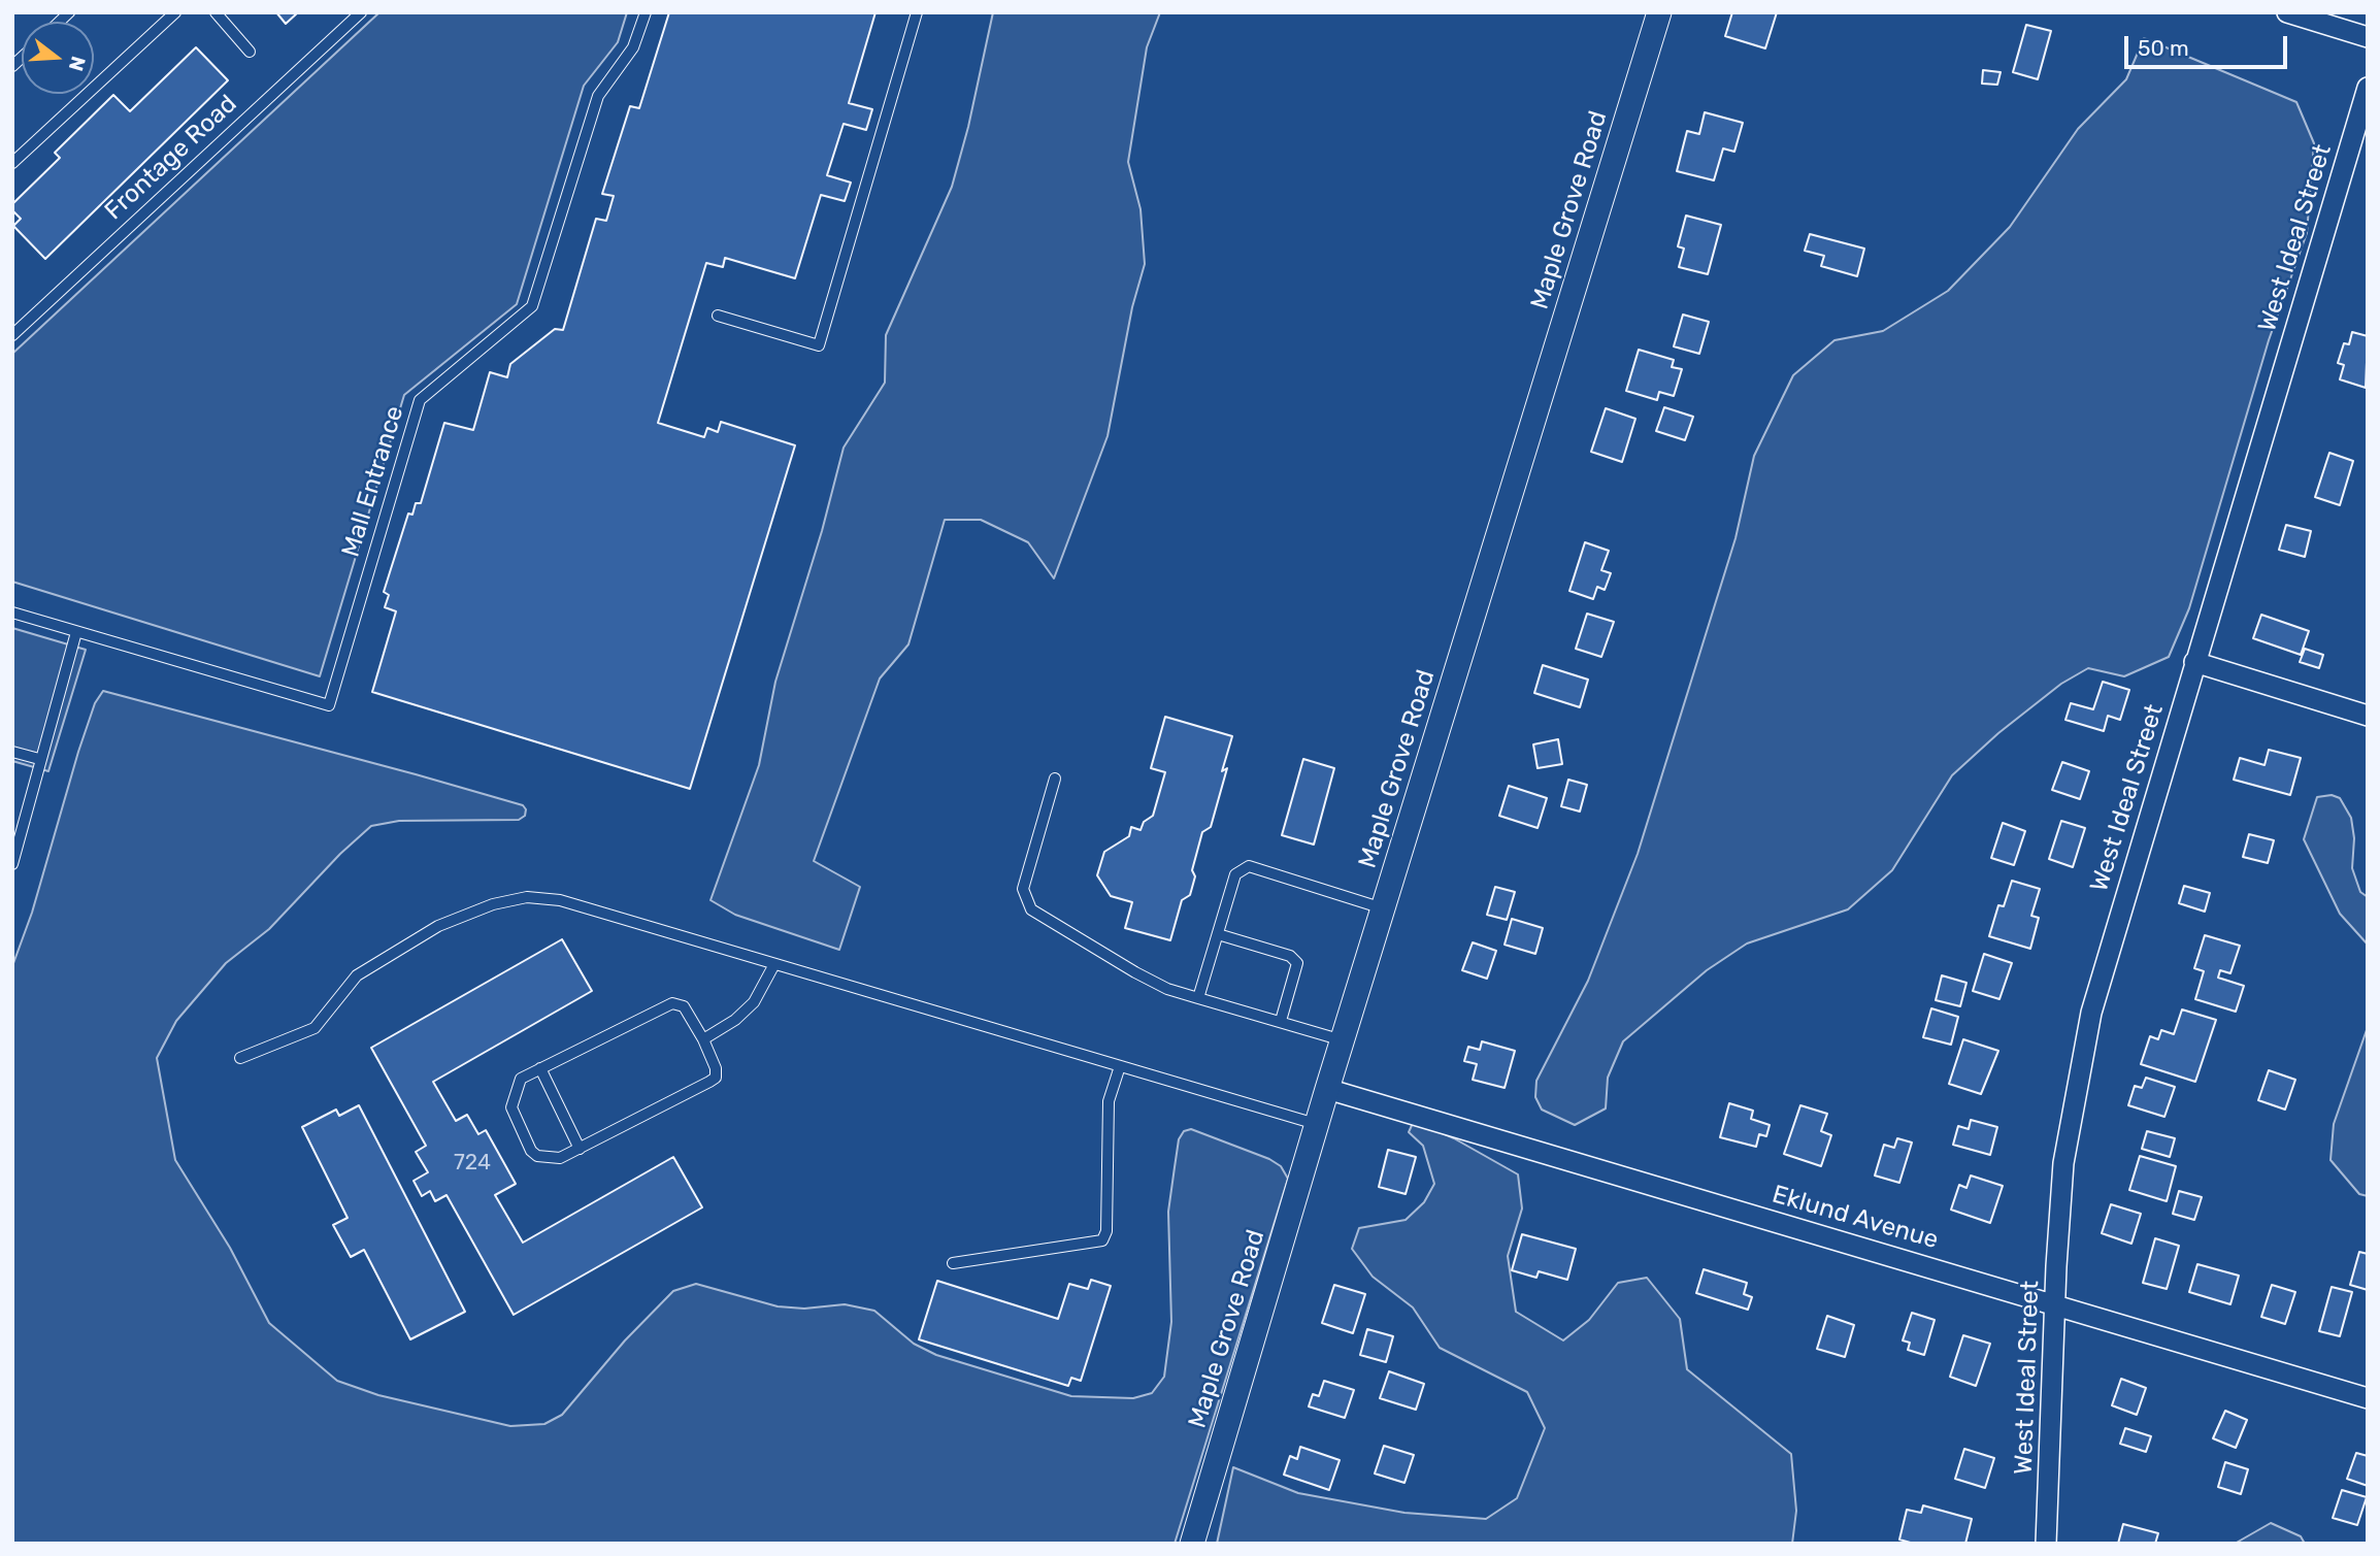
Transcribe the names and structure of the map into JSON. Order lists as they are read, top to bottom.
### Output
{
  "streets": {
    "street": ["Maple Grove Road", "West Ideal Street", "Eklund Avenue"],
    "lane": ["Frontage Road", "Mall Entrance"]
  },
  "crossings": [
    ["Maple Grove Road", "Eklund Avenue"],
    ["West Ideal Street", "Eklund Avenue"]
  ],
  "house_numbers": ["724"],
  "scale_bar": "50 m",
  "north": "right"
}
